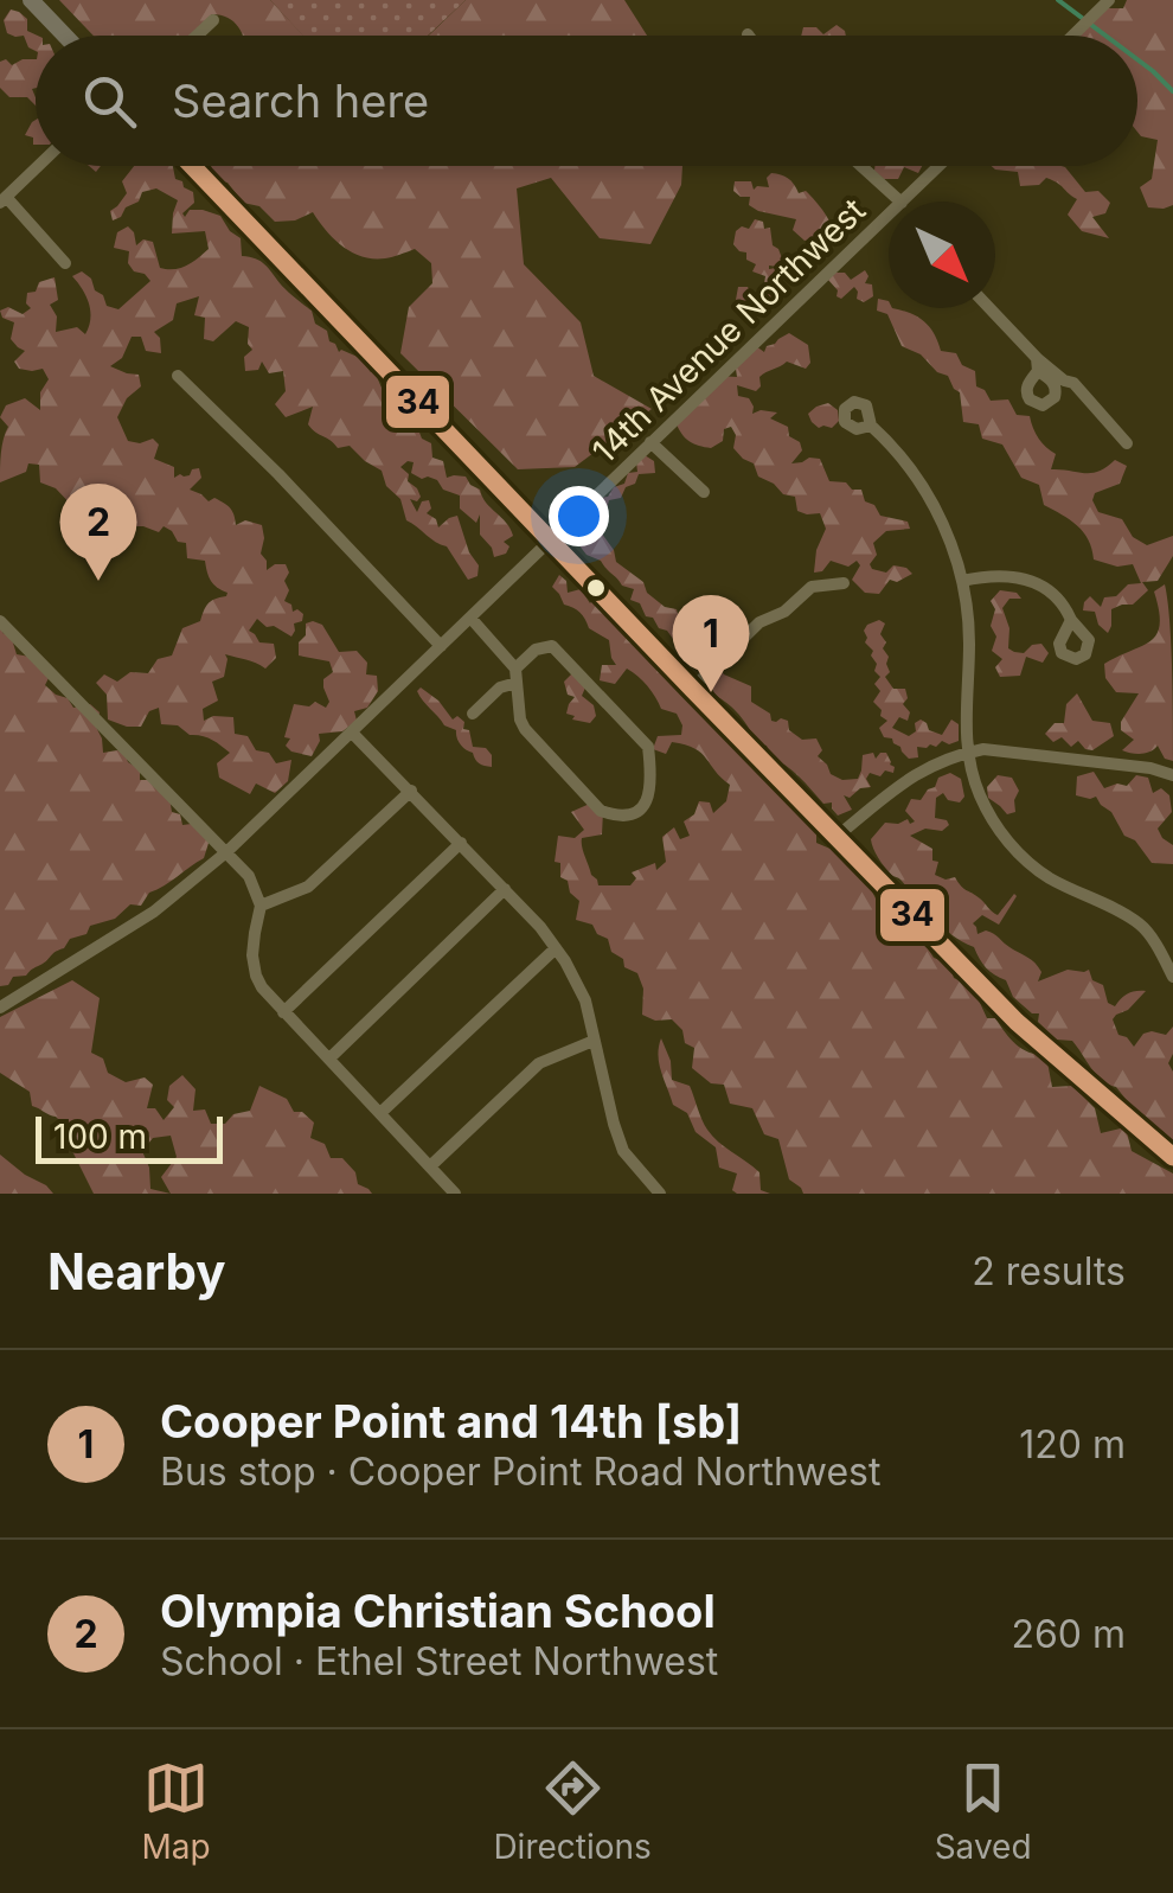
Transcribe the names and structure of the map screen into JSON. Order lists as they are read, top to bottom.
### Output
{
  "streets": {
    "street": ["14th Avenue Northwest"]
  },
  "lines": ["transit line 34"],
  "scale_bar": "100 m",
  "north": "bottom right",
  "page": {
    "search": "Search here",
    "pins": ["2", "1"],
    "scale": "100 m",
    "heading": ["Nearby", "2 results"],
    "list": [
      {
        "mark": "1",
        "name": "Cooper Point and 14th [sb]",
        "note": "Bus stop · Cooper Point Road Northwest",
        "value": "120 m"
      },
      {
        "mark": "2",
        "name": "Olympia Christian School",
        "note": "School · Ethel Street Northwest",
        "value": "260 m"
      }
    ],
    "nav": ["Map", "Directions", "Saved"]
  }
}
